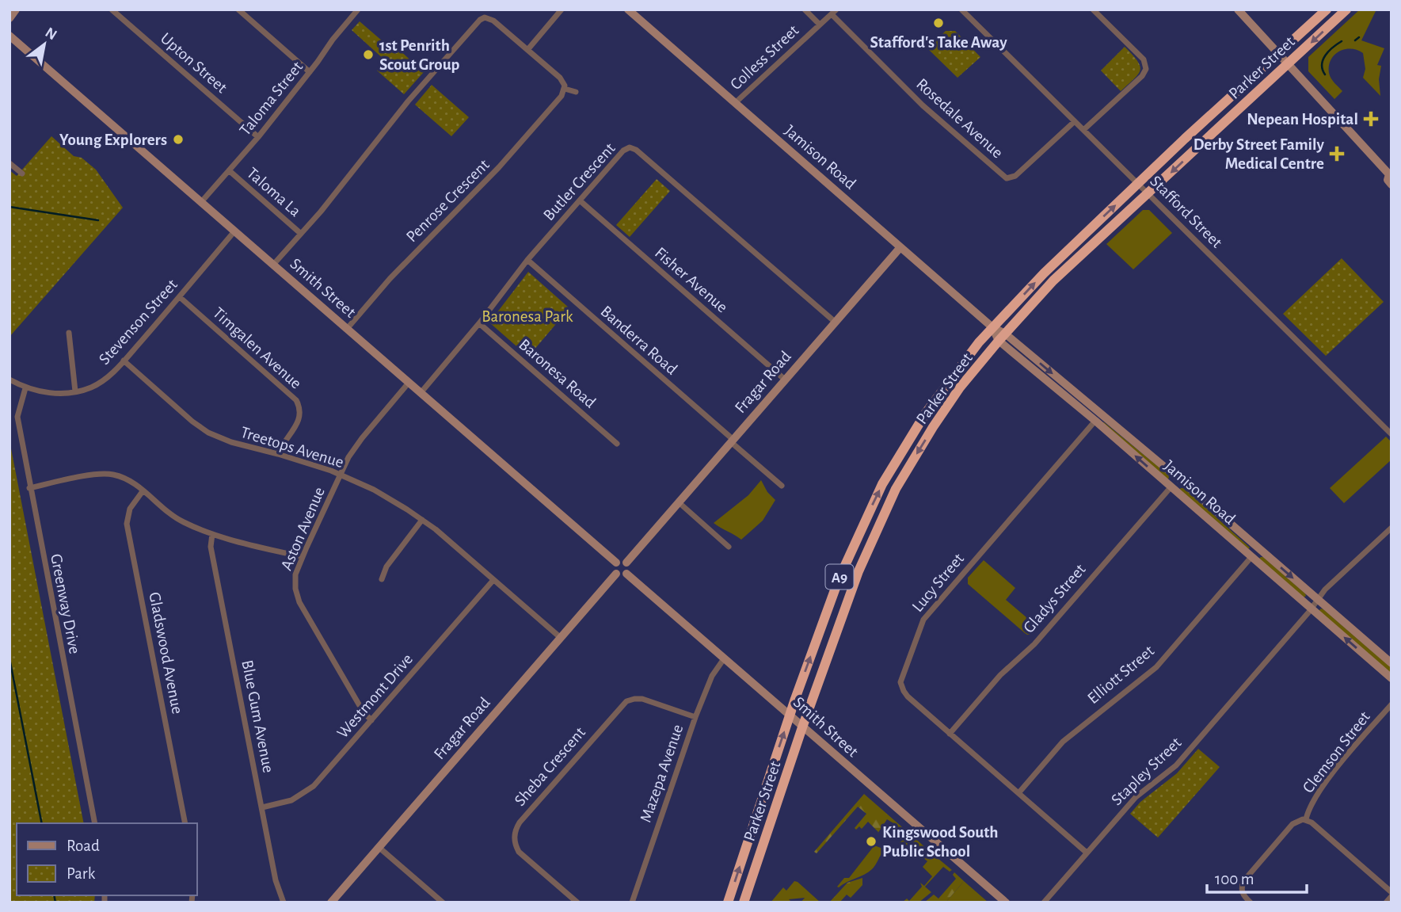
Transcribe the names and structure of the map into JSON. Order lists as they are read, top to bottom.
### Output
{
  "streets": {
    "highway": ["Parker Street", "A9"],
    "street": [
      "Colless Street",
      "Upton Street",
      "Taloma Street",
      "Rosedale Avenue",
      "Jamison Road",
      "Butler Crescent",
      "Taloma La",
      "Penrose Crescent",
      "Stafford Street",
      "Fisher Avenue",
      "Smith Street",
      "Stevenson Street",
      "Banderra Road",
      "Timgalen Avenue",
      "Baronesa Road",
      "Fragar Road",
      "Treetops Avenue",
      "Aston Avenue",
      "Lucy Street",
      "Gladys Street",
      "Greenway Drive",
      "Gladswood Avenue",
      "Elliott Street",
      "Westmont Drive",
      "Blue Gum Avenue",
      "Clemson Street",
      "Sheba Crescent",
      "Stapley Street",
      "Mazepa Avenue"
    ]
  },
  "crossings": [
    ["Colless Street", "Rosedale Avenue"],
    ["Colless Street", "Jamison Road"],
    ["Upton Street", "Taloma Street"],
    ["Parker Street", "Jamison Road"],
    ["Parker Street", "Stafford Street"],
    ["Parker Street", "Smith Street"],
    ["Taloma Street", "Taloma La"],
    ["Taloma Street", "Smith Street"],
    ["Rosedale Avenue", "Stafford Street"],
    ["Jamison Road", "Fragar Road"],
    ["Jamison Road", "Lucy Street"],
    ["Jamison Road", "Gladys Street"],
    ["Jamison Road", "Elliott Street"],
    ["Jamison Road", "Stapley Street"],
    ["Butler Crescent", "Fisher Avenue"],
    ["Butler Crescent", "Smith Street"],
    ["Butler Crescent", "Banderra Road"],
    ["Butler Crescent", "Baronesa Road"],
    ["Butler Crescent", "Fragar Road"],
    ["Penrose Crescent", "Smith Street"],
    ["Fisher Avenue", "Fragar Road"],
    ["Smith Street", "Stevenson Street"],
    ["Smith Street", "Fragar Road"],
    ["Smith Street", "Aston Avenue"],
    ["Smith Street", "Mazepa Avenue"],
    ["Stevenson Street", "Timgalen Avenue"],
    ["Stevenson Street", "Treetops Avenue"],
    ["Stevenson Street", "Greenway Drive"],
    ["Banderra Road", "Fragar Road"],
    ["Timgalen Avenue", "Treetops Avenue"],
    ["Fragar Road", "Treetops Avenue"],
    ["Treetops Avenue", "Aston Avenue"],
    ["Treetops Avenue", "Westmont Drive"],
    ["Aston Avenue", "Westmont Drive"],
    ["Lucy Street", "Gladys Street"],
    ["Lucy Street", "Elliott Street"],
    ["Lucy Street", "Stapley Street"],
    ["Westmont Drive", "Blue Gum Avenue"],
    ["Sheba Crescent", "Mazepa Avenue"]
  ],
  "parks": ["Baronesa Park"],
  "places": {
    "other": [
      "Stafford's Take Away",
      "1st Penrith Scout Group",
      "Young Explorers",
      "Kingswood South Public School"
    ],
    "health": ["Nepean Hospital", "Derby Street Family Medical Centre"]
  },
  "legend": ["Road", "Park"],
  "scale_bar": "100 m",
  "north": "top right"
}
